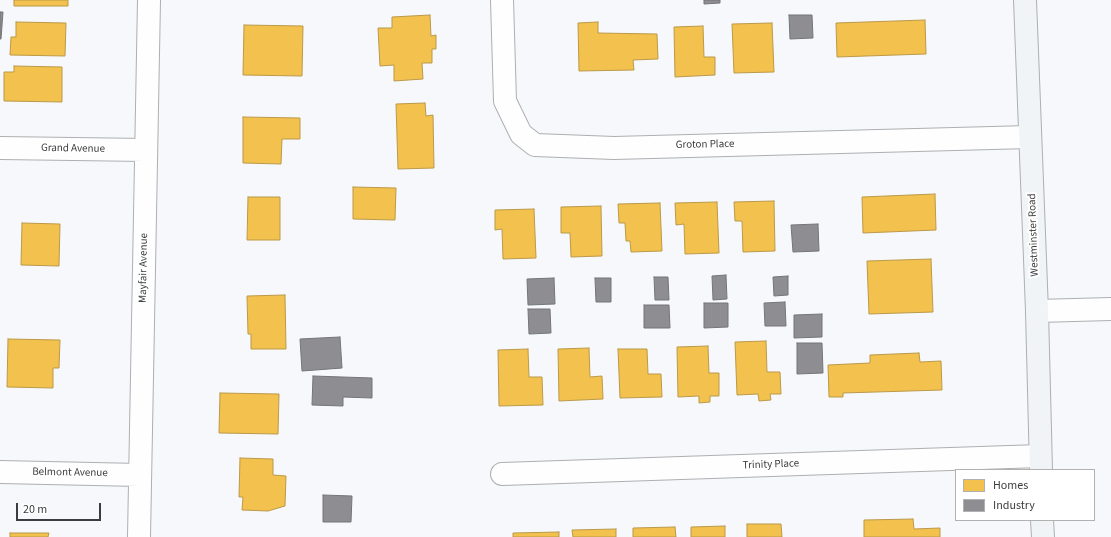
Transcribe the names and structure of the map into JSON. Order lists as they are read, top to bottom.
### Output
{
  "streets": {
    "main road": ["Westminster Road"],
    "street": [
      "Groton Place",
      "Grand Avenue",
      "Mayfair Avenue",
      "Trinity Place",
      "Belmont Avenue"
    ]
  },
  "crossings": [
    ["Groton Place", "Westminster Road"],
    ["Grand Avenue", "Mayfair Avenue"],
    ["Westminster Road", "Trinity Place"],
    ["Mayfair Avenue", "Belmont Avenue"]
  ],
  "legend": ["Homes", "Industry"],
  "scale_bar": "20 m"
}
